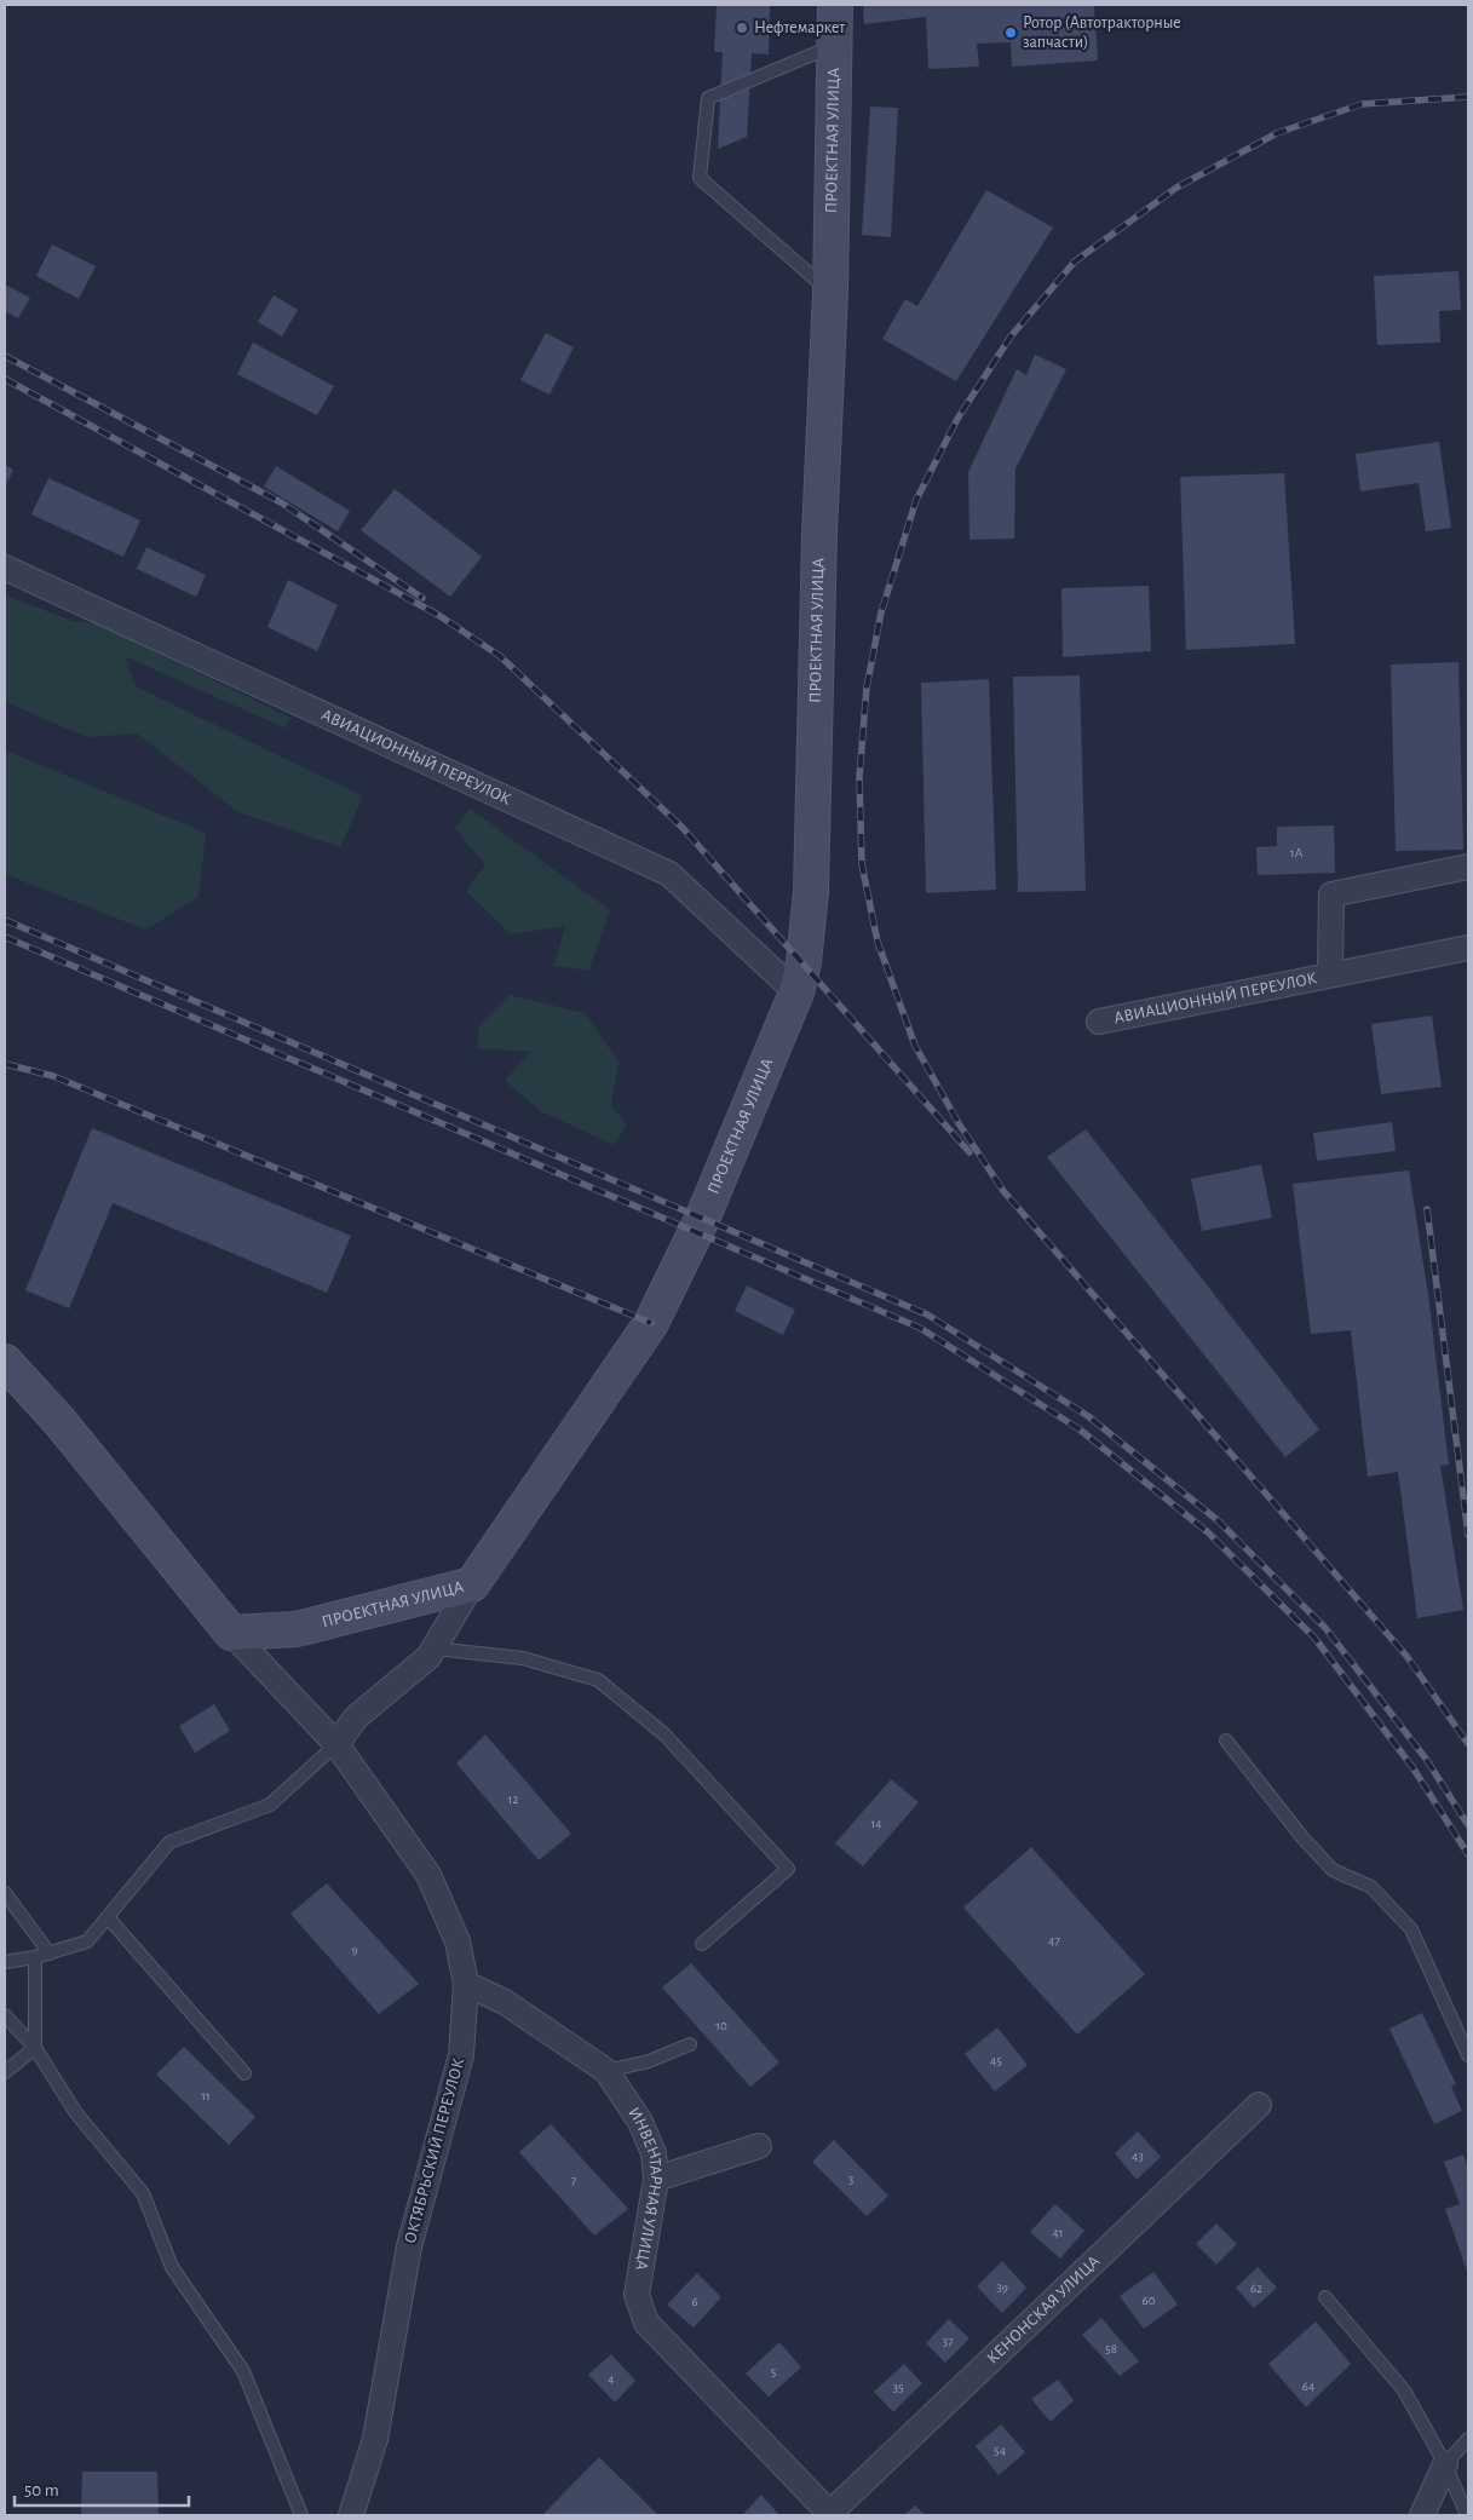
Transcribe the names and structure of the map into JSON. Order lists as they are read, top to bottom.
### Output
{
  "streets": {
    "street": [
      "ПРОЕКТНАЯ УЛИЦА",
      "АВИАЦИОННЫЙ ПЕРЕУЛОК",
      "ОКТЯБРЬСКИЙ ПЕРЕУЛОК",
      "ИНВЕНТАРНАЯ УЛИЦА",
      "КЕНОНСКАЯ УЛИЦА"
    ]
  },
  "crossings": [
    ["ПРОЕКТНАЯ УЛИЦА", "АВИАЦИОННЫЙ ПЕРЕУЛОК"],
    ["ПРОЕКТНАЯ УЛИЦА", "ОКТЯБРЬСКИЙ ПЕРЕУЛОК"],
    ["ОКТЯБРЬСКИЙ ПЕРЕУЛОК", "ИНВЕНТАРНАЯ УЛИЦА"],
    ["ИНВЕНТАРНАЯ УЛИЦА", "КЕНОНСКАЯ УЛИЦА"]
  ],
  "places": ["Нефтемаркет", "Ротор (Автотракторные запчасти)"],
  "house_numbers": [
    "1А",
    "12",
    "14",
    "47",
    "9",
    "10",
    "45",
    "11",
    "43",
    "3",
    "7",
    "41",
    "39",
    "62",
    "60",
    "6",
    "37",
    "58",
    "5",
    "4",
    "64",
    "35",
    "54"
  ],
  "scale_bar": "50 m"
}
